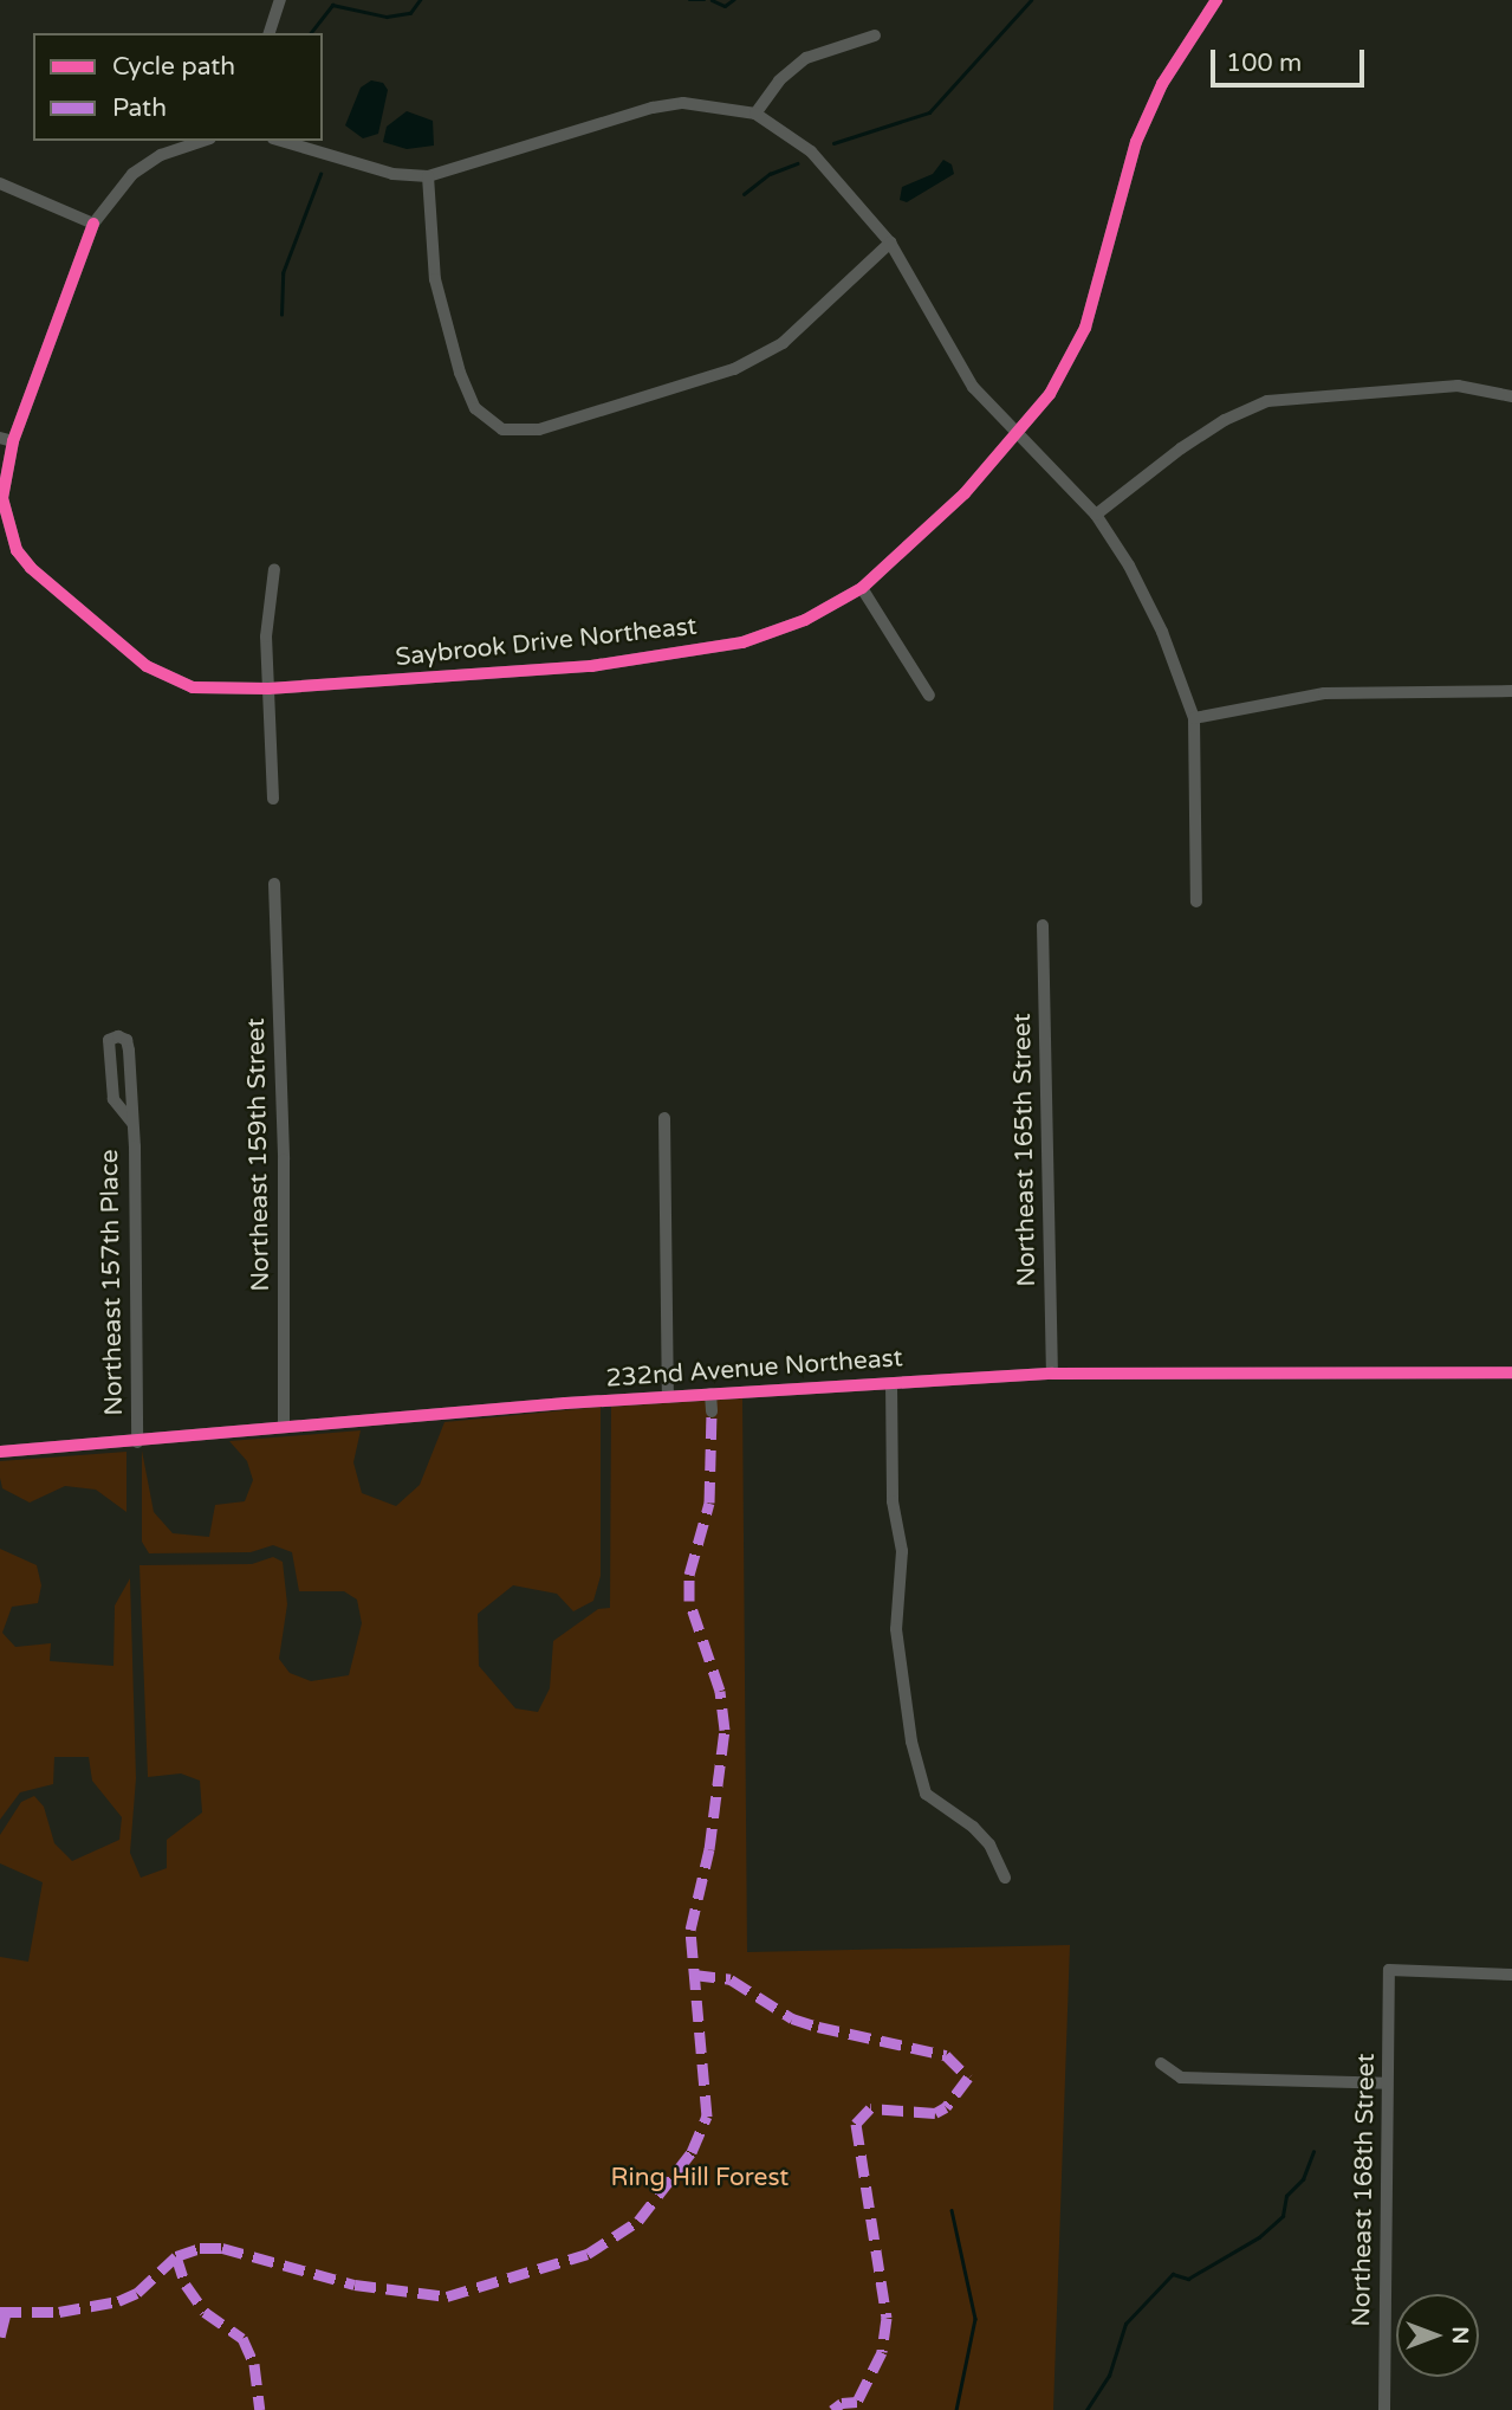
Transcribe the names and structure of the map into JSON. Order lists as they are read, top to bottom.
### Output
{
  "streets": {
    "street": [
      "Saybrook Drive Northeast",
      "Northeast 165th Street",
      "Northeast 159th Street",
      "Northeast 157th Place",
      "232nd Avenue Northeast",
      "Northeast 168th Street"
    ]
  },
  "crossings": [
    ["Northeast 165th Street", "232nd Avenue Northeast"],
    ["Northeast 159th Street", "232nd Avenue Northeast"],
    ["Northeast 157th Place", "232nd Avenue Northeast"]
  ],
  "parks": ["Ring Hill Forest"],
  "legend": ["Cycle path", "Path"],
  "scale_bar": "100 m",
  "north": "right"
}
